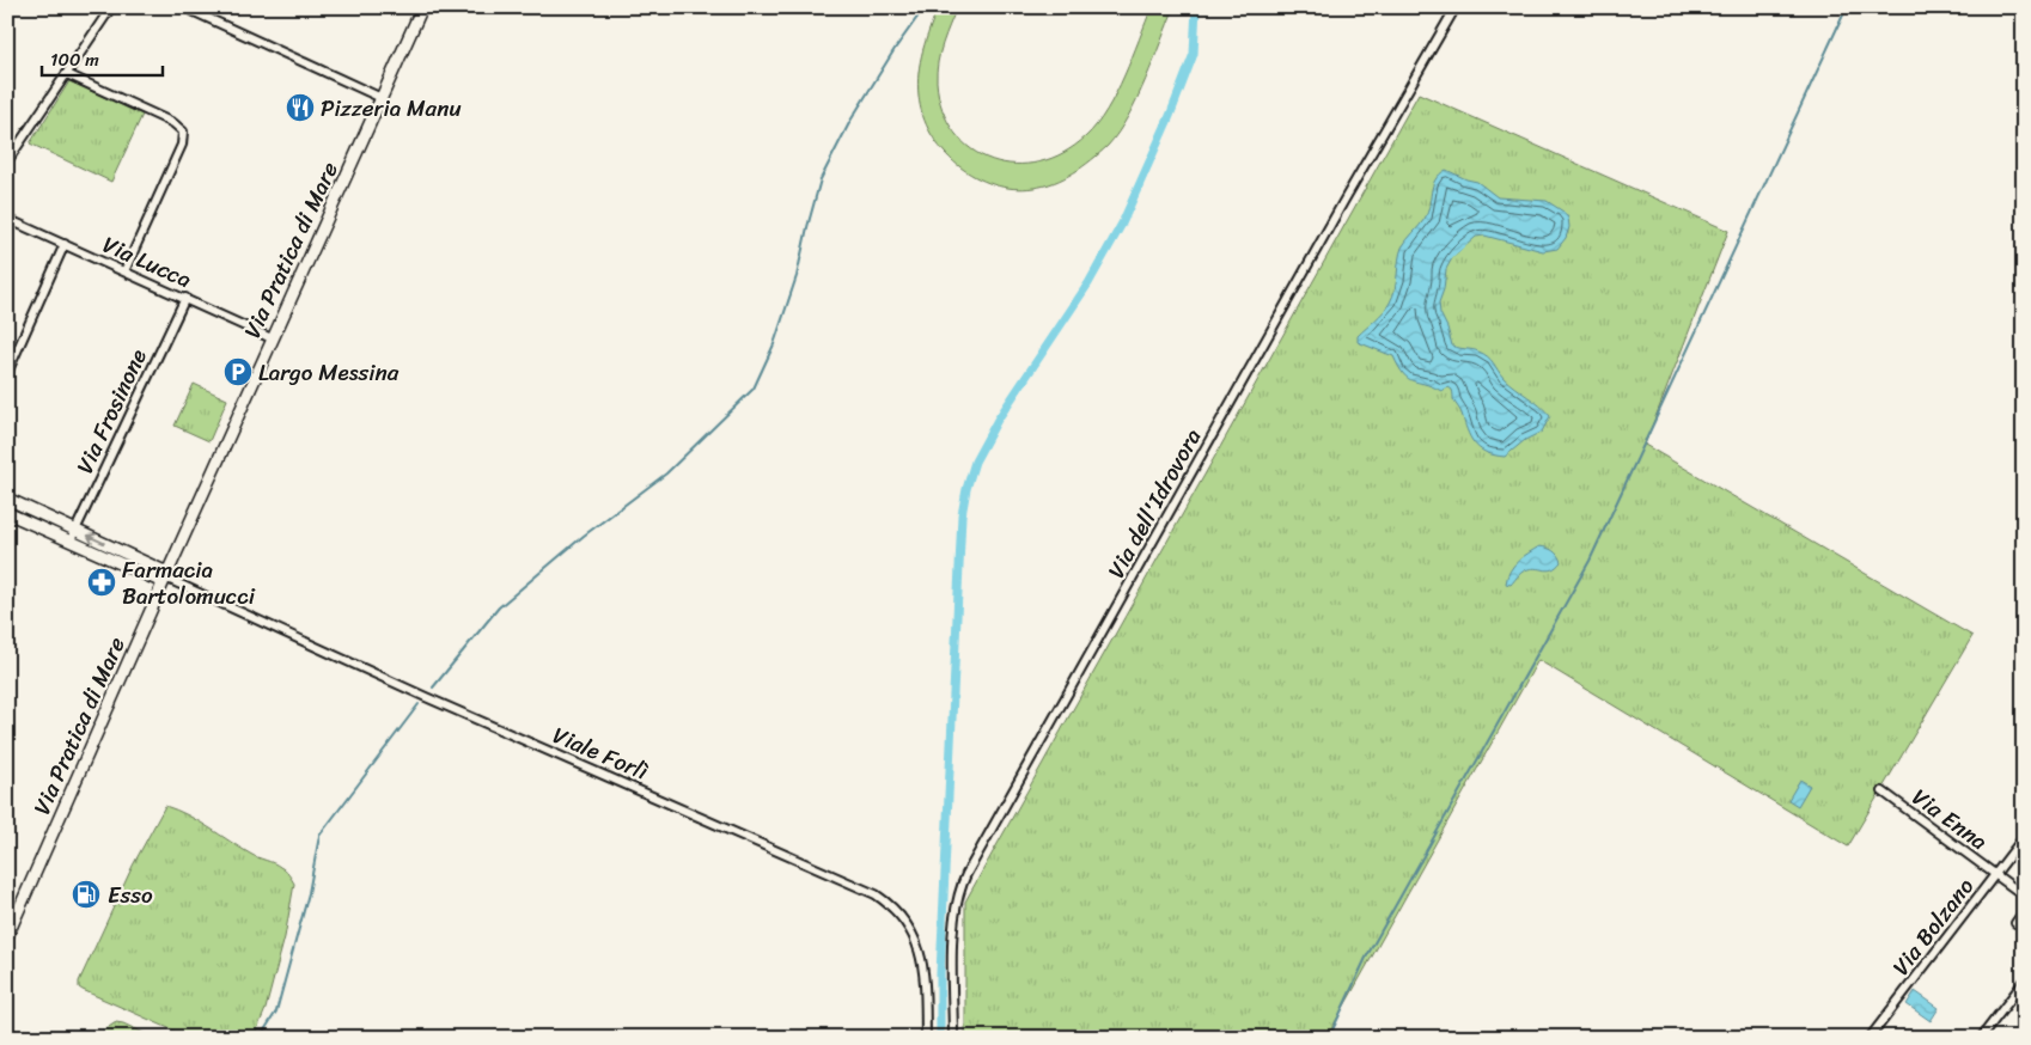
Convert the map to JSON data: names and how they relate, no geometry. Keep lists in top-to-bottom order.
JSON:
{
  "streets": {
    "street": [
      "Via Pratica di Mare",
      "Via Lucca",
      "Via Frosinone",
      "Via dell'Idrovora",
      "Viale Forlì",
      "Via Enna",
      "Via Bolzano"
    ]
  },
  "crossings": [
    ["Via Pratica di Mare", "Via Lucca"],
    ["Via Pratica di Mare", "Viale Forlì"],
    ["Via Lucca", "Via Frosinone"],
    ["Via Enna", "Via Bolzano"]
  ],
  "places": {
    "restaurant": ["Pizzeria Manu"],
    "parking": ["Largo Messina"],
    "pharmacy": ["Farmacia Bartolomucci"],
    "fuel station": ["Esso"]
  },
  "scale_bar": "100 m"
}
